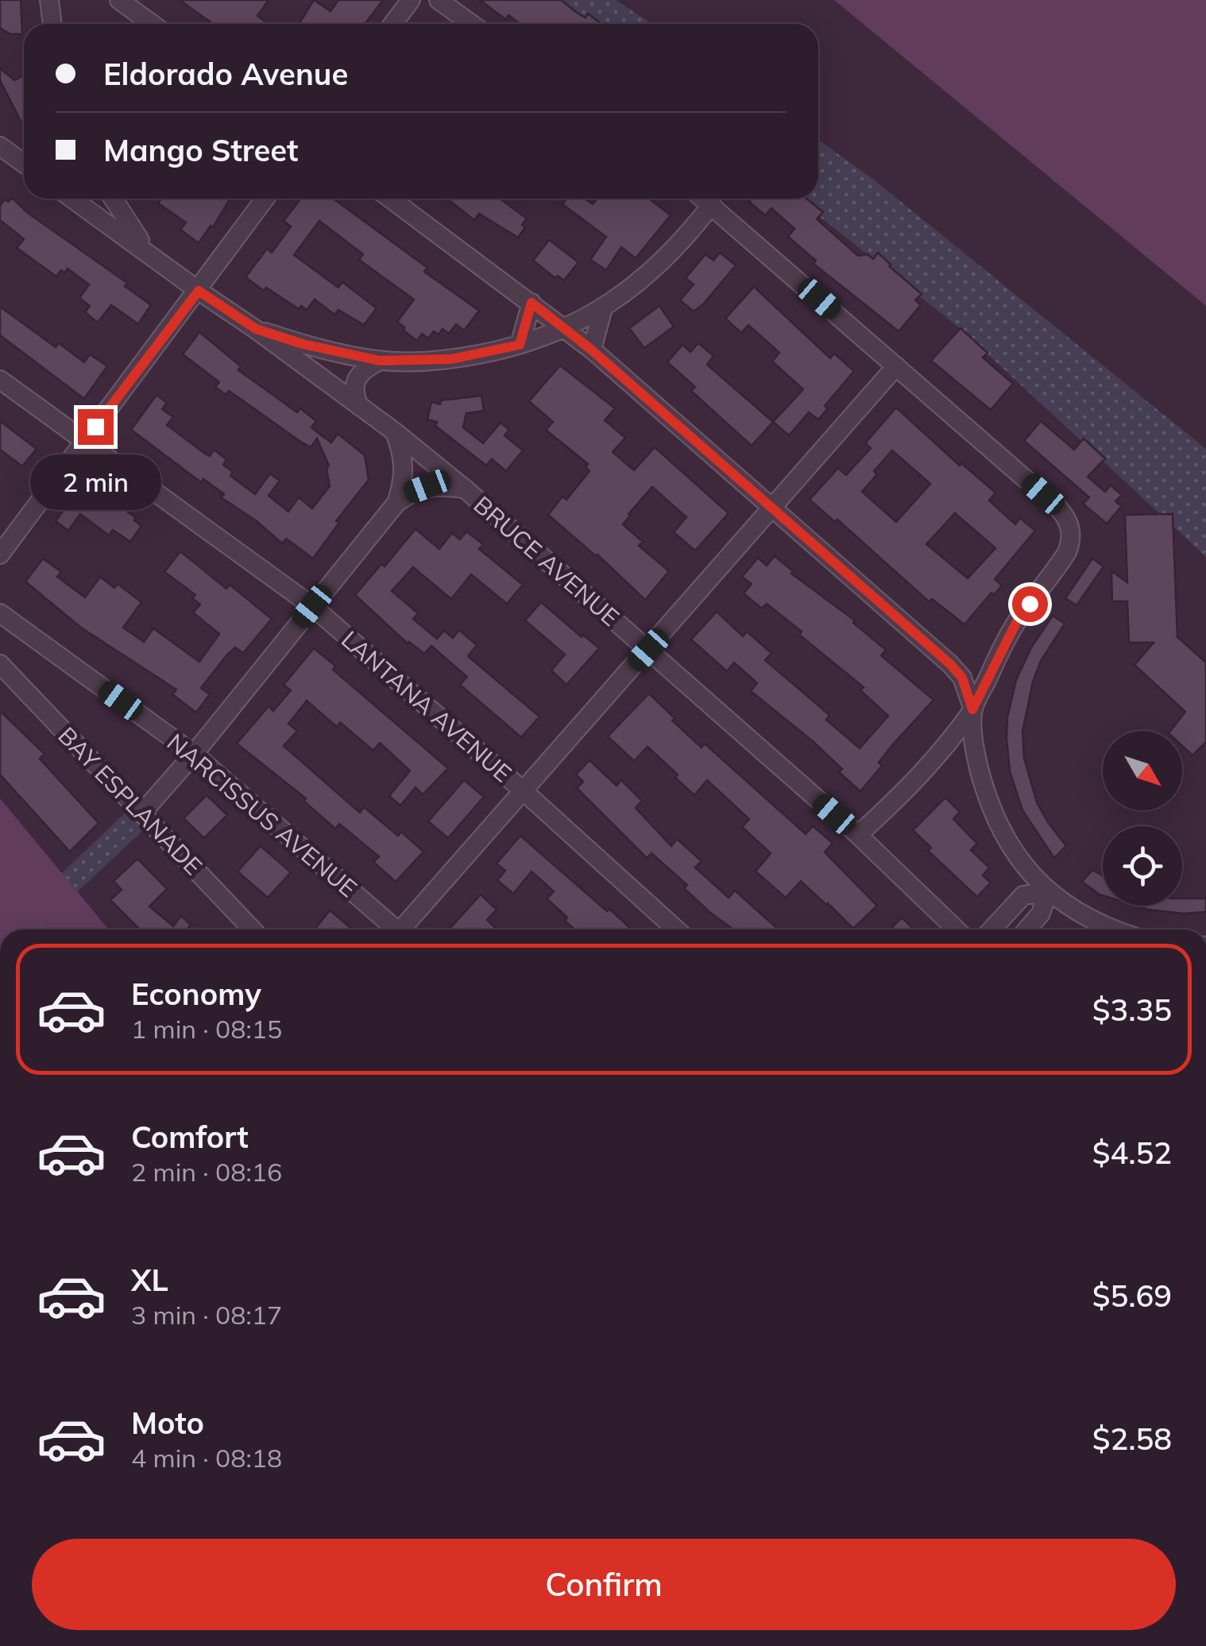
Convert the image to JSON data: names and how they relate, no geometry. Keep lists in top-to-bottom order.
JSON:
{
  "streets": {
    "street": [
      "BRUCE AVENUE",
      "LANTANA AVENUE",
      "BAY ESPLANADE",
      "NARCISSUS AVENUE"
    ]
  },
  "north": "bottom right",
  "page": {
    "banner": ["Eldorado Avenue", "Mango Street"],
    "bubble": "2 min",
    "list": [
      {
        "name": "Economy",
        "note": "1 min · 08:15",
        "value": "$3.35"
      },
      {
        "name": "Comfort",
        "note": "2 min · 08:16",
        "value": "$4.52"
      },
      {
        "name": "XL",
        "note": "3 min · 08:17",
        "value": "$5.69"
      },
      {
        "name": "Moto",
        "note": "4 min · 08:18",
        "value": "$2.58"
      }
    ],
    "buttons": "Confirm"
  }
}
